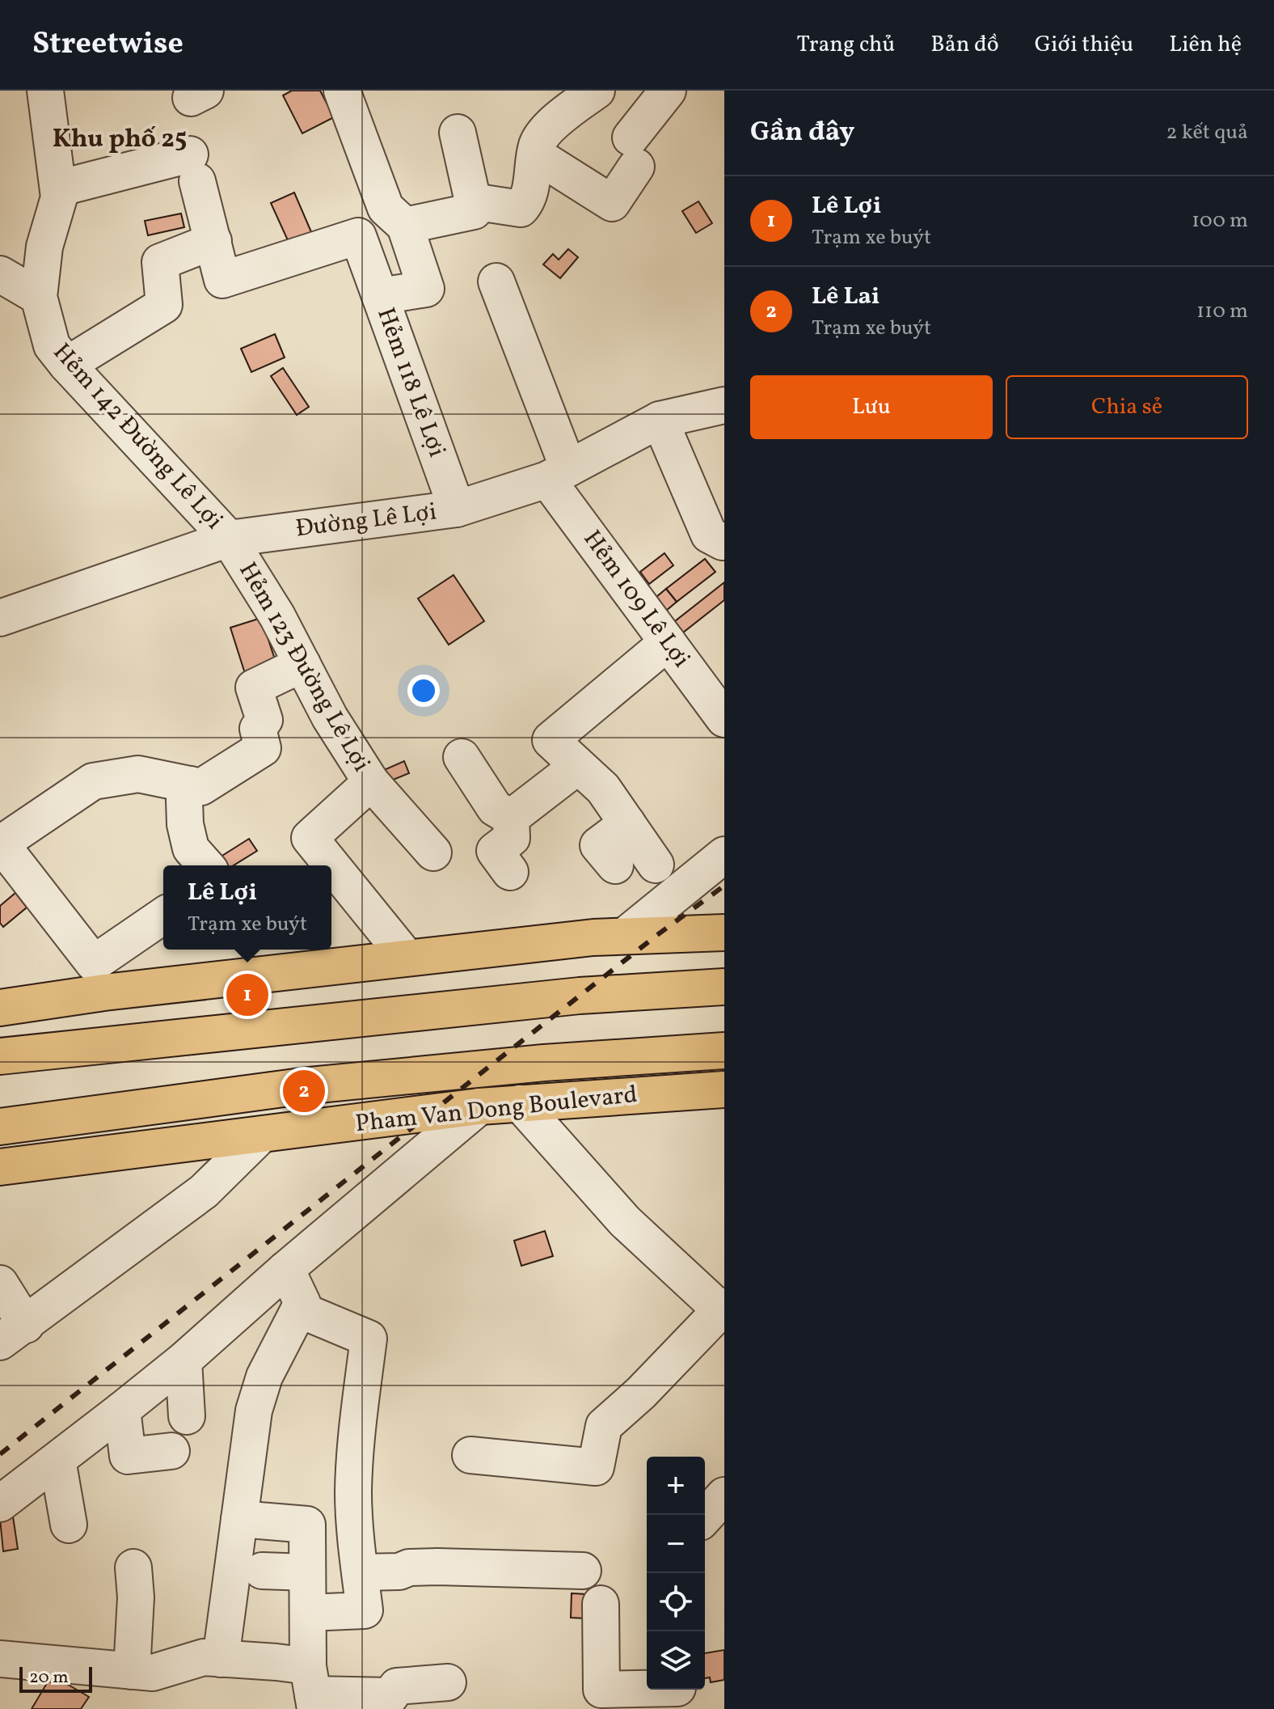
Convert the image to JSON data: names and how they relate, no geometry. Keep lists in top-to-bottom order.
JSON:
{
  "streets": {
    "main road": ["Pham Van Dong Boulevard"],
    "street": [
      "Hẻm 118 Lê Lợi",
      "Hẻm 142 Đường Lê Lợi",
      "Đường Lê Lợi",
      "Hẻm 109 Lê Lợi",
      "Hẻm 123 Đường Lê Lợi"
    ]
  },
  "crossings": [
    ["Hẻm 118 Lê Lợi", "Đường Lê Lợi"],
    ["Hẻm 142 Đường Lê Lợi", "Đường Lê Lợi"],
    ["Hẻm 142 Đường Lê Lợi", "Hẻm 123 Đường Lê Lợi"],
    ["Đường Lê Lợi", "Hẻm 109 Lê Lợi"],
    ["Đường Lê Lợi", "Hẻm 123 Đường Lê Lợi"]
  ],
  "districts": ["Khu phố 25"],
  "scale_bar": "20 m",
  "page": {
    "header": "Streetwise",
    "nav": [
      "Trang chủ",
      "Bản đồ",
      "Giới thiệu",
      "Liên hệ"
    ],
    "heading": ["Gần đây", "2 kết quả"],
    "list": [
      {
        "mark": "1",
        "name": "Lê Lợi",
        "note": "Trạm xe buýt",
        "value": "100 m"
      },
      {
        "mark": "2",
        "name": "Lê Lai",
        "note": "Trạm xe buýt",
        "value": "110 m"
      }
    ],
    "buttons": ["Lưu", "Chia sẻ"],
    "popup": ["Lê Lợi", "Trạm xe buýt"],
    "pins": ["1", "2"],
    "map_buttons": ["+", "−"],
    "scale": "20 m"
  }
}
